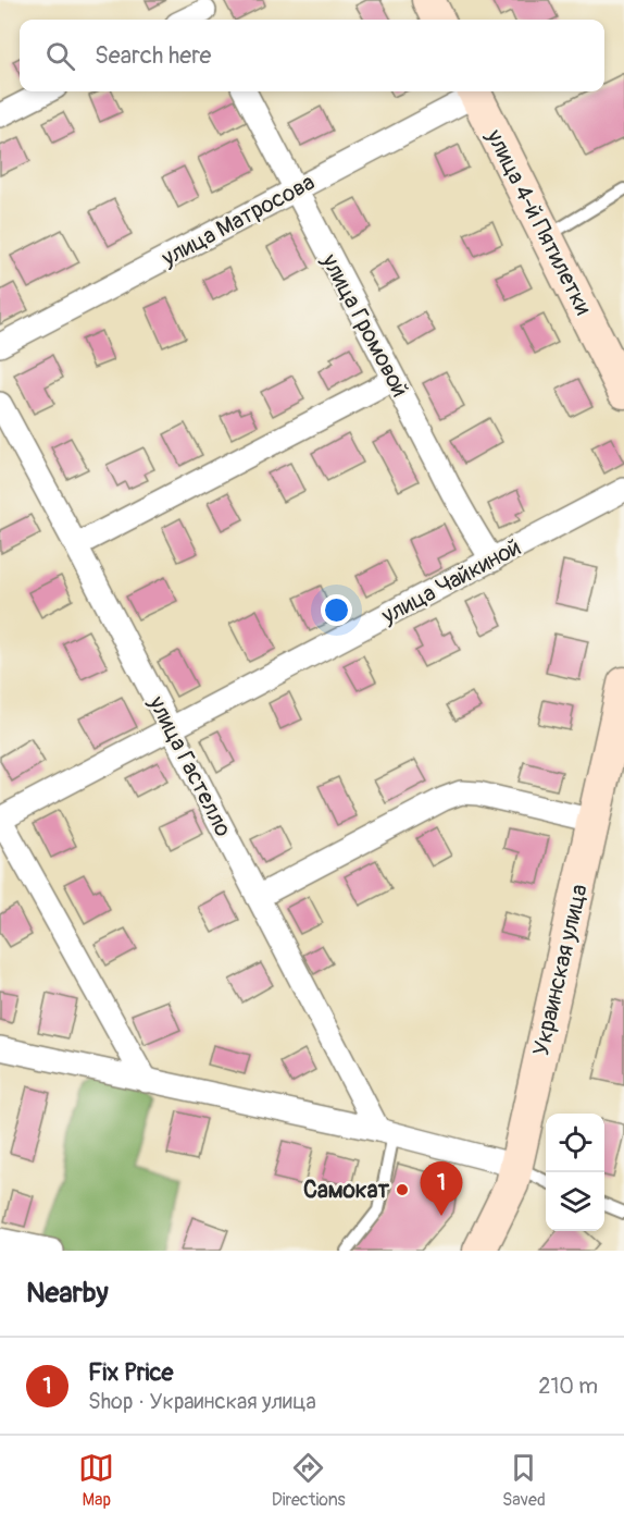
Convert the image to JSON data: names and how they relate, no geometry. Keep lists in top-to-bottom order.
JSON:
{
  "streets": {
    "main road": ["улица 4-й Пятилетки", "Украинская улица"],
    "street": [
      "улица Матросова",
      "улица Громовой",
      "улица Чайкиной",
      "улица Гастелло"
    ]
  },
  "crossings": [
    ["улица Матросова", "улица Громовой"],
    ["улица Громовой", "улица Чайкиной"],
    ["улица Чайкиной", "улица Гастелло"]
  ],
  "places": ["Самокат"],
  "page": {
    "search": "Search here",
    "pins": "1",
    "heading": "Nearby",
    "list": [
      {
        "mark": "1",
        "name": "Fix Price",
        "note": "Shop · Украинская улица",
        "value": "210 m"
      }
    ],
    "nav": ["Map", "Directions", "Saved"]
  }
}
